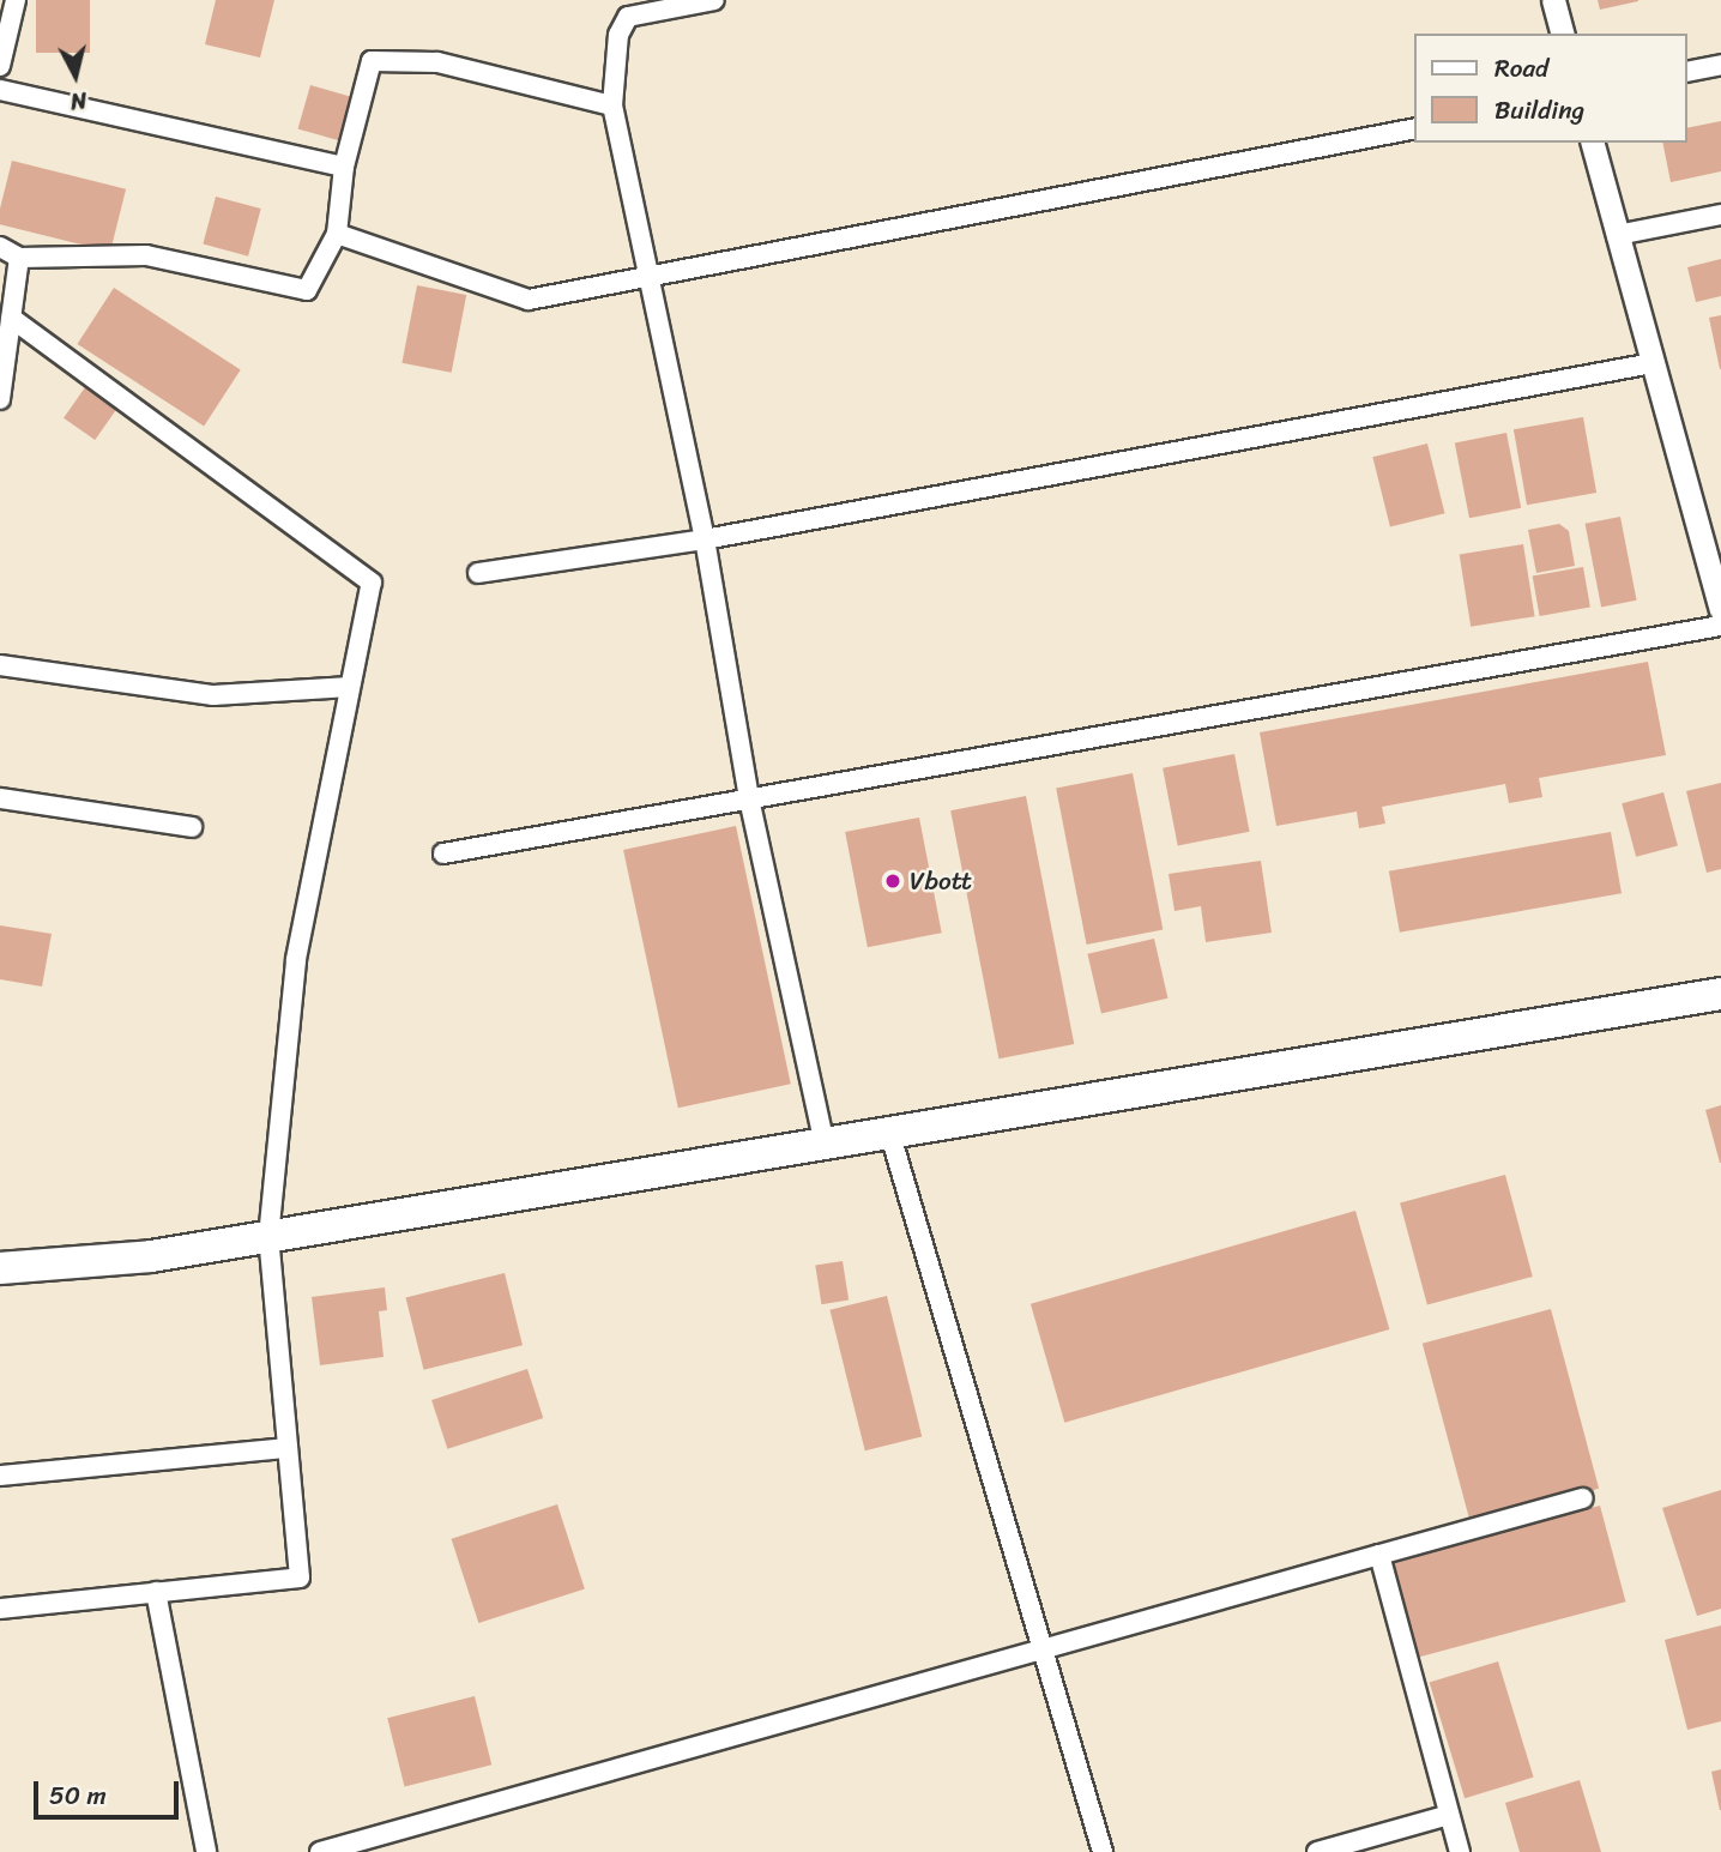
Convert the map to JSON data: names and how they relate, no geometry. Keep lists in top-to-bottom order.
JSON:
{
  "places": ["Vbott"],
  "legend": ["Road", "Building"],
  "scale_bar": "50 m",
  "north": "bottom"
}
